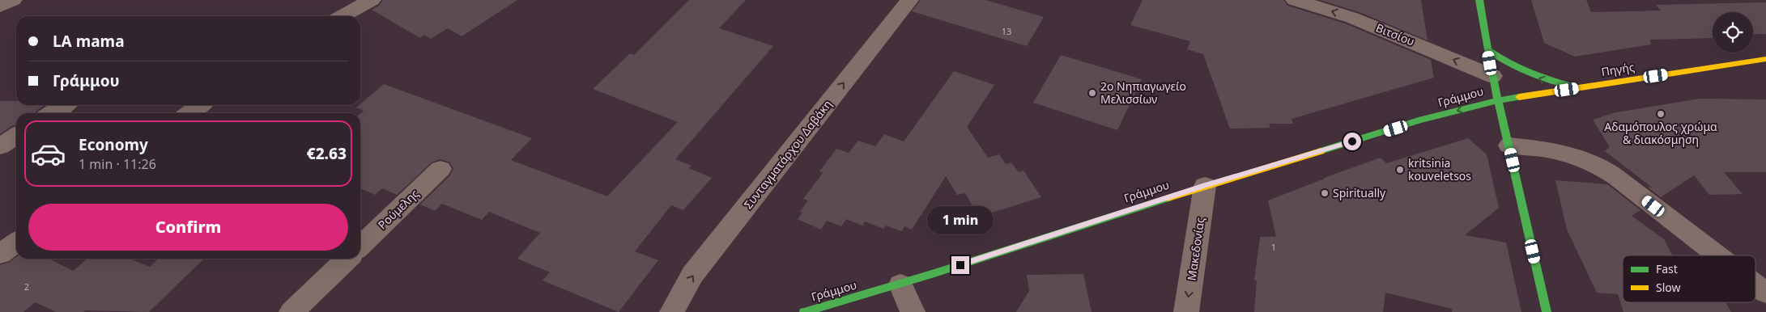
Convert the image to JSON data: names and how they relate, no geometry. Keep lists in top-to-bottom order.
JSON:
{
  "streets": {
    "street": [
      "Βιτσίου",
      "Πηγής",
      "Γράμμου",
      "Συνταγματάρχου Δαβάκη",
      "Ρούμελης",
      "Μακεδονίας"
    ]
  },
  "crossings": [
    ["Πηγής", "Γράμμου"],
    ["Γράμμου", "Μακεδονίας"]
  ],
  "one_way": [
    "Βιτσίου",
    "Γράμμου",
    "Συνταγματάρχου Δαβάκη",
    "Μακεδονίας"
  ],
  "places": [
    "2ο Νηπιαγωγείο Μελισσίων",
    "Αδαμόπουλος χρώμα & διακόσμηση",
    "kritsinia kouveletsos",
    "Spiritually"
  ],
  "house_numbers": ["13", "1", "2"],
  "legend": ["Fast", "Slow"],
  "page": {
    "banner": ["LA mama", "Γράμμου"],
    "list": [
      {
        "name": "Economy",
        "note": "1 min · 11:26",
        "value": "€2.63"
      }
    ],
    "buttons": "Confirm",
    "bubble": "1 min"
  }
}
